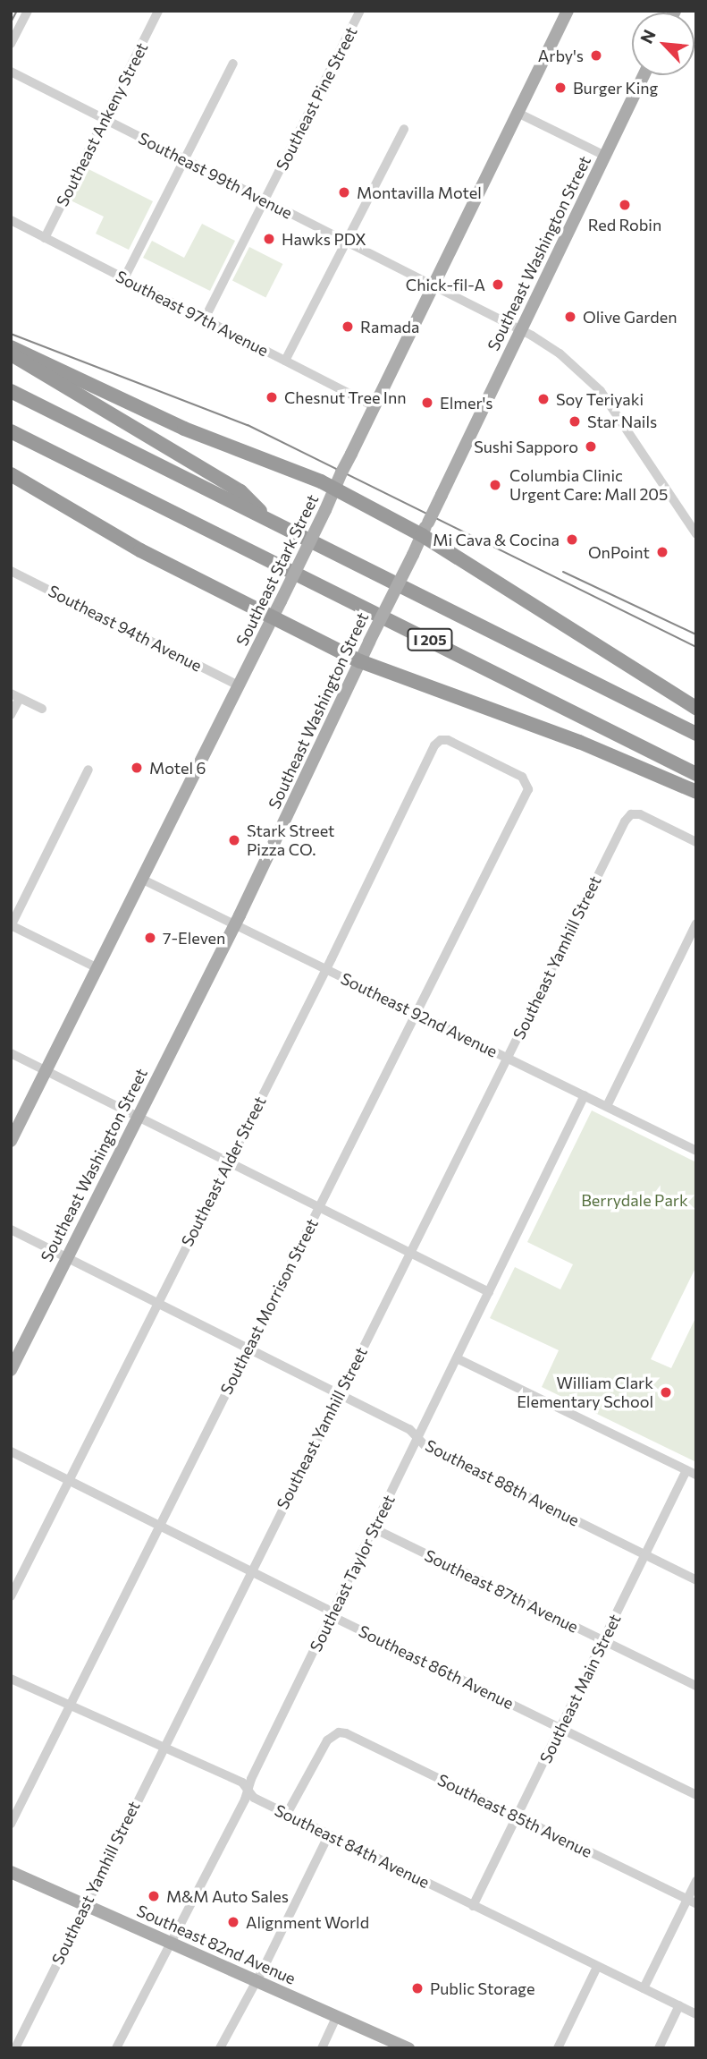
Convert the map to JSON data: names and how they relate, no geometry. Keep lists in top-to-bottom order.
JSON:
{
  "streets": {
    "highway": ["I 205"],
    "main road": ["Southeast Washington Street", "Southeast Stark Street", "Southeast 82nd Avenue"],
    "street": [
      "Southeast Pine Street",
      "Southeast Ankeny Street",
      "Southeast 99th Avenue",
      "Southeast 97th Avenue",
      "Southeast 94th Avenue",
      "Southeast Yamhill Street",
      "Southeast 92nd Avenue",
      "Southeast Alder Street",
      "Southeast Morrison Street",
      "Southeast 88th Avenue",
      "Southeast Taylor Street",
      "Southeast 87th Avenue",
      "Southeast 86th Avenue",
      "Southeast Main Street",
      "Southeast 85th Avenue",
      "Southeast 84th Avenue"
    ]
  },
  "crossings": [
    ["Southeast Pine Street", "Southeast 99th Avenue"],
    ["Southeast Pine Street", "Southeast 97th Avenue"],
    ["Southeast Ankeny Street", "Southeast 99th Avenue"],
    ["Southeast Ankeny Street", "Southeast 97th Avenue"],
    ["Southeast 99th Avenue", "Southeast Washington Street"],
    ["Southeast 99th Avenue", "Southeast Stark Street"],
    ["Southeast Washington Street", "Southeast 92nd Avenue"],
    ["Southeast Washington Street", "Southeast 88th Avenue"],
    ["Southeast 97th Avenue", "Southeast Stark Street"],
    ["Southeast Stark Street", "Southeast 94th Avenue"],
    ["Southeast Stark Street", "Southeast 92nd Avenue"],
    ["Southeast Yamhill Street", "Southeast 92nd Avenue"],
    ["Southeast Yamhill Street", "Southeast 88th Avenue"],
    ["Southeast Yamhill Street", "Southeast 86th Avenue"],
    ["Southeast Yamhill Street", "Southeast 84th Avenue"],
    ["Southeast Yamhill Street", "Southeast 82nd Avenue"],
    ["Southeast 92nd Avenue", "Southeast Alder Street"],
    ["Southeast 92nd Avenue", "Southeast Morrison Street"],
    ["Southeast 92nd Avenue", "Southeast Taylor Street"],
    ["Southeast Alder Street", "Southeast Morrison Street"],
    ["Southeast Alder Street", "Southeast 88th Avenue"],
    ["Southeast Alder Street", "Southeast 86th Avenue"],
    ["Southeast Morrison Street", "Southeast 88th Avenue"],
    ["Southeast Morrison Street", "Southeast 86th Avenue"],
    ["Southeast Morrison Street", "Southeast 84th Avenue"],
    ["Southeast 88th Avenue", "Southeast Taylor Street"],
    ["Southeast 88th Avenue", "Southeast Main Street"],
    ["Southeast Taylor Street", "Southeast 87th Avenue"],
    ["Southeast Taylor Street", "Southeast 86th Avenue"],
    ["Southeast Taylor Street", "Southeast 84th Avenue"],
    ["Southeast Taylor Street", "Southeast 82nd Avenue"],
    ["Southeast 87th Avenue", "Southeast Main Street"],
    ["Southeast 86th Avenue", "Southeast Main Street"],
    ["Southeast Main Street", "Southeast 85th Avenue"],
    ["Southeast Main Street", "Southeast 84th Avenue"],
    ["Southeast 85th Avenue", "Southeast 84th Avenue"]
  ],
  "parks": ["Berrydale Park"],
  "places": [
    "Arby's",
    "Burger King",
    "Montavilla Motel",
    "Red Robin",
    "Hawks PDX",
    "Chick-fil-A",
    "Olive Garden",
    "Ramada",
    "Chesnut Tree Inn",
    "Soy Teriyaki",
    "Elmer's",
    "Star Nails",
    "Sushi Sapporo",
    "Columbia Clinic Urgent Care: Mall 205",
    "Mi Cava & Cocina",
    "OnPoint",
    "Motel 6",
    "Stark Street Pizza CO.",
    "7-Eleven",
    "William Clark Elementary School",
    "M&M Auto Sales",
    "Alignment World",
    "Public Storage"
  ],
  "north": "top left"
}
